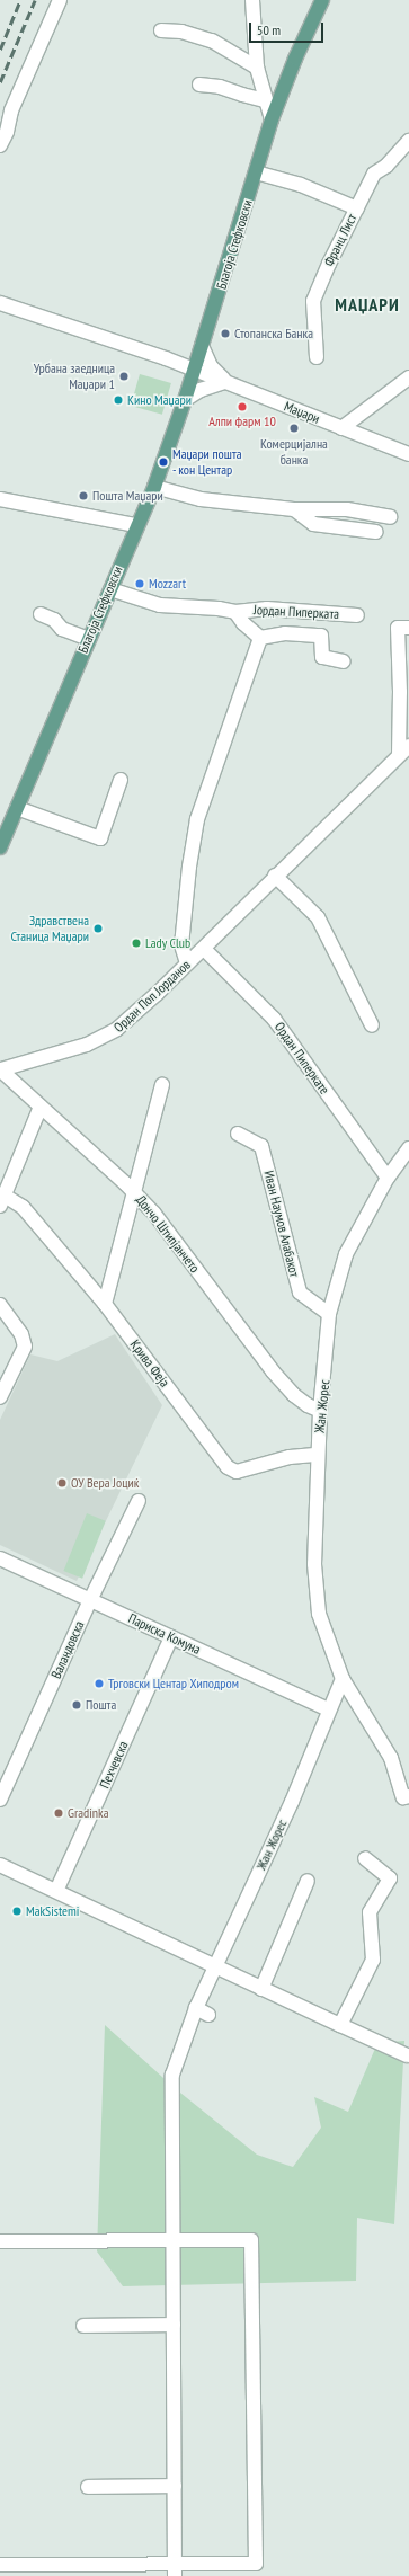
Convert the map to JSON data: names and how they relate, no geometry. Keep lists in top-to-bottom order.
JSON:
{
  "streets": {
    "main road": ["Благоја Стефковски"],
    "street": [
      "Франц Лист",
      "Маџари",
      "Јордан Пиперката",
      "Ордан Поп Јорданов",
      "Ордан Пиперкате",
      "Иван Наумов Алабакот",
      "Дончо Штипјанчето",
      "Крива Феја",
      "Жан Жорес",
      "Париска Комуна",
      "Валандовска",
      "Пехчевска"
    ]
  },
  "crossings": [
    ["Благоја Стефковски", "Маџари"],
    ["Благоја Стефковски", "Јордан Пиперката"],
    ["Ордан Поп Јорданов", "Ордан Пиперкате"],
    ["Ордан Поп Јорданов", "Дончо Штипјанчето"],
    ["Ордан Пиперкате", "Жан Жорес"],
    ["Иван Наумов Алабакот", "Жан Жорес"],
    ["Дончо Штипјанчето", "Жан Жорес"],
    ["Крива Феја", "Жан Жорес"],
    ["Жан Жорес", "Париска Комуна"],
    ["Париска Комуна", "Валандовска"],
    ["Париска Комуна", "Пехчевска"]
  ],
  "districts": ["МАЏАРИ"],
  "places": [
    "Стопанска Банка",
    "Урбана заедница Маџари 1",
    "Кино Маџари",
    "Алпи фарм 10",
    "Комерцијална банка",
    "Маџари пошта - кон Центар",
    "Пошта Маџари",
    "Mozzart",
    "Здравствена Станица Маџари",
    "Lady Club",
    "ОУ Вера Јоциќ",
    "Трговски Центар Хиподром",
    "Пошта",
    "Gradinka",
    "MakSistemi"
  ],
  "scale_bar": "50 m"
}
